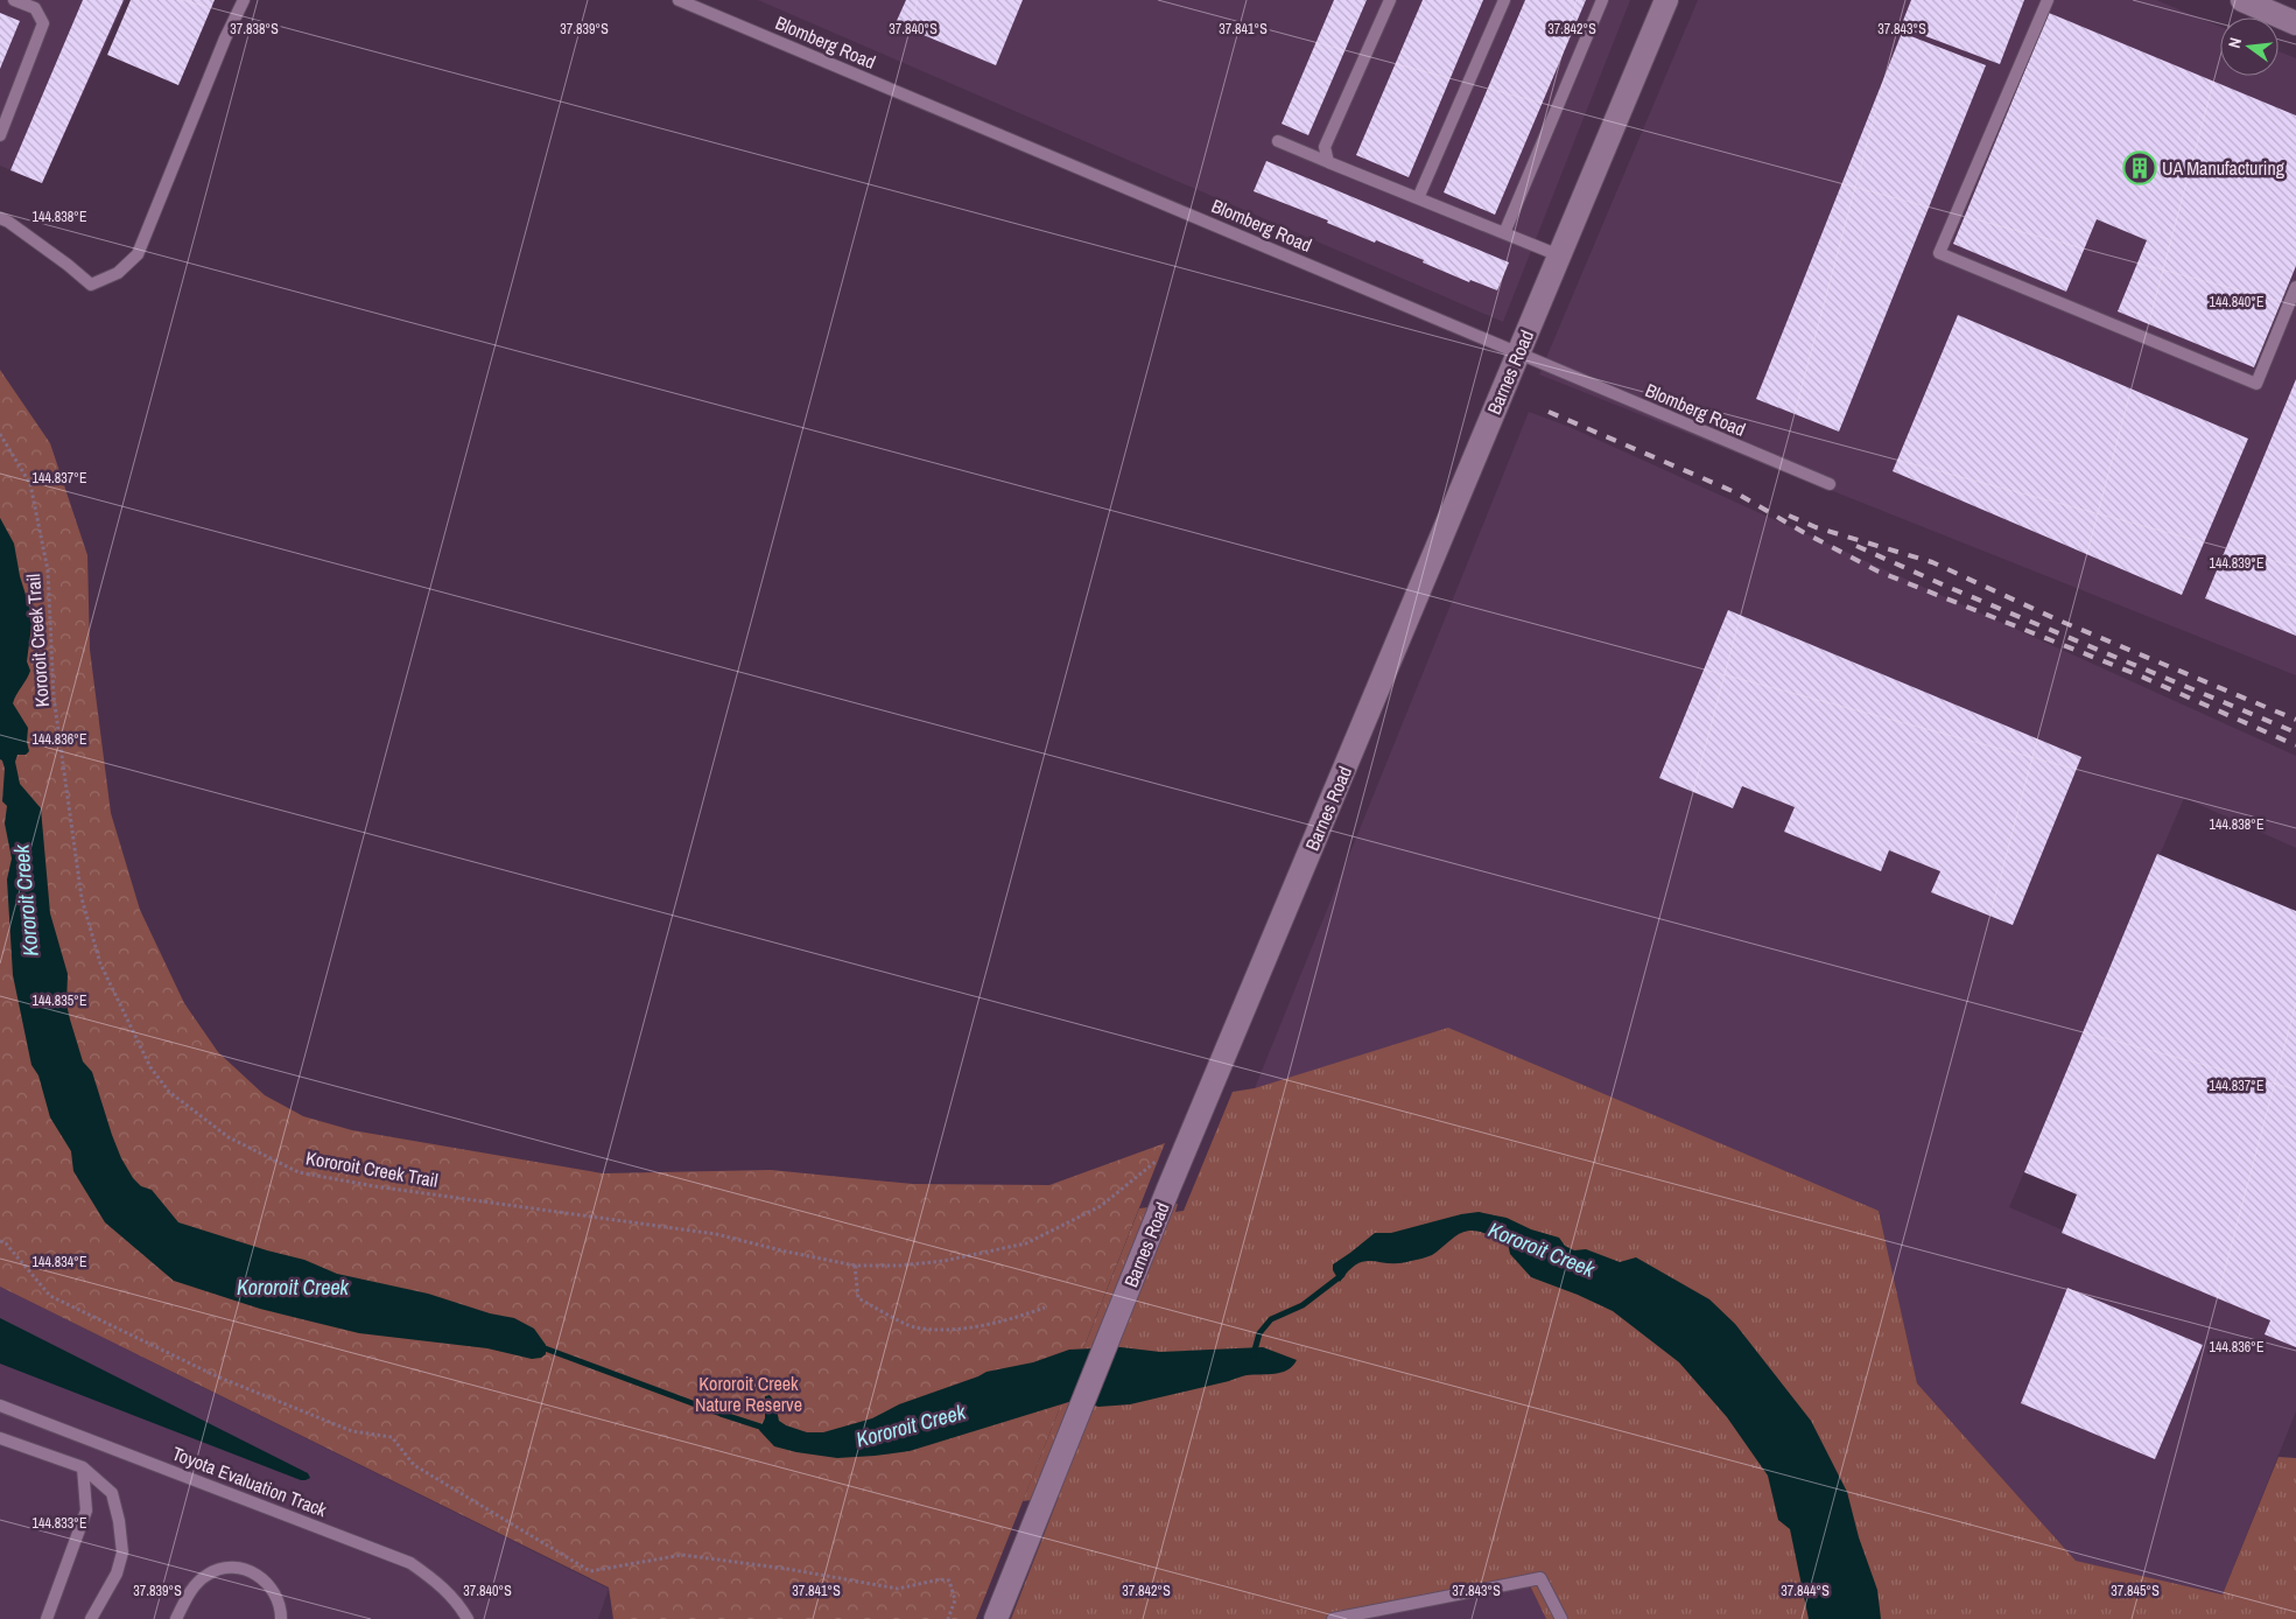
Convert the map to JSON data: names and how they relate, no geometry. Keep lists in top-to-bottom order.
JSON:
{
  "streets": {
    "street": ["Barnes Road"],
    "lane": ["Blomberg Road", "Toyota Evaluation Track"],
    "path": ["Kororoit Creek Trail"]
  },
  "crossings": [
    ["Blomberg Road", "Barnes Road"]
  ],
  "water": ["Kororoit Creek"],
  "parks": ["Kororoit Creek Nature Reserve"],
  "places": {
    "building": ["UA Manufacturing"]
  },
  "north": "left",
  "coordinates": [
    "37.838°S",
    "37.839°S",
    "37.840°S",
    "37.841°S",
    "37.842°S",
    "37.843°S",
    "144.838°E",
    "144.840°E",
    "144.837°E",
    "144.839°E",
    "144.836°E",
    "144.835°E",
    "144.834°E",
    "144.833°E",
    "37.844°S",
    "37.845°S"
  ]
}
